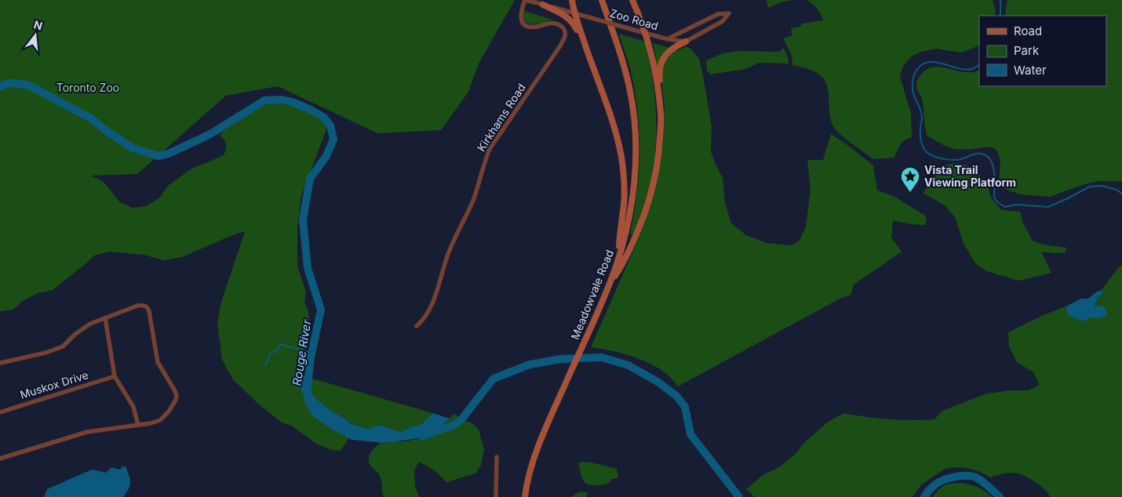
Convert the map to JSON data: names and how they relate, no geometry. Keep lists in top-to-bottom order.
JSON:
{
  "streets": {
    "main road": ["Meadowvale Road"],
    "street": ["Zoo Road", "Kirkhams Road", "Muskox Drive"]
  },
  "crossings": [
    ["Zoo Road", "Kirkhams Road"]
  ],
  "water": ["Rouge River"],
  "parks": ["Toronto Zoo"],
  "places": {
    "place": ["Vista Trail Viewing Platform"]
  },
  "legend": ["Road", "Park", "Water"],
  "north": "top"
}
